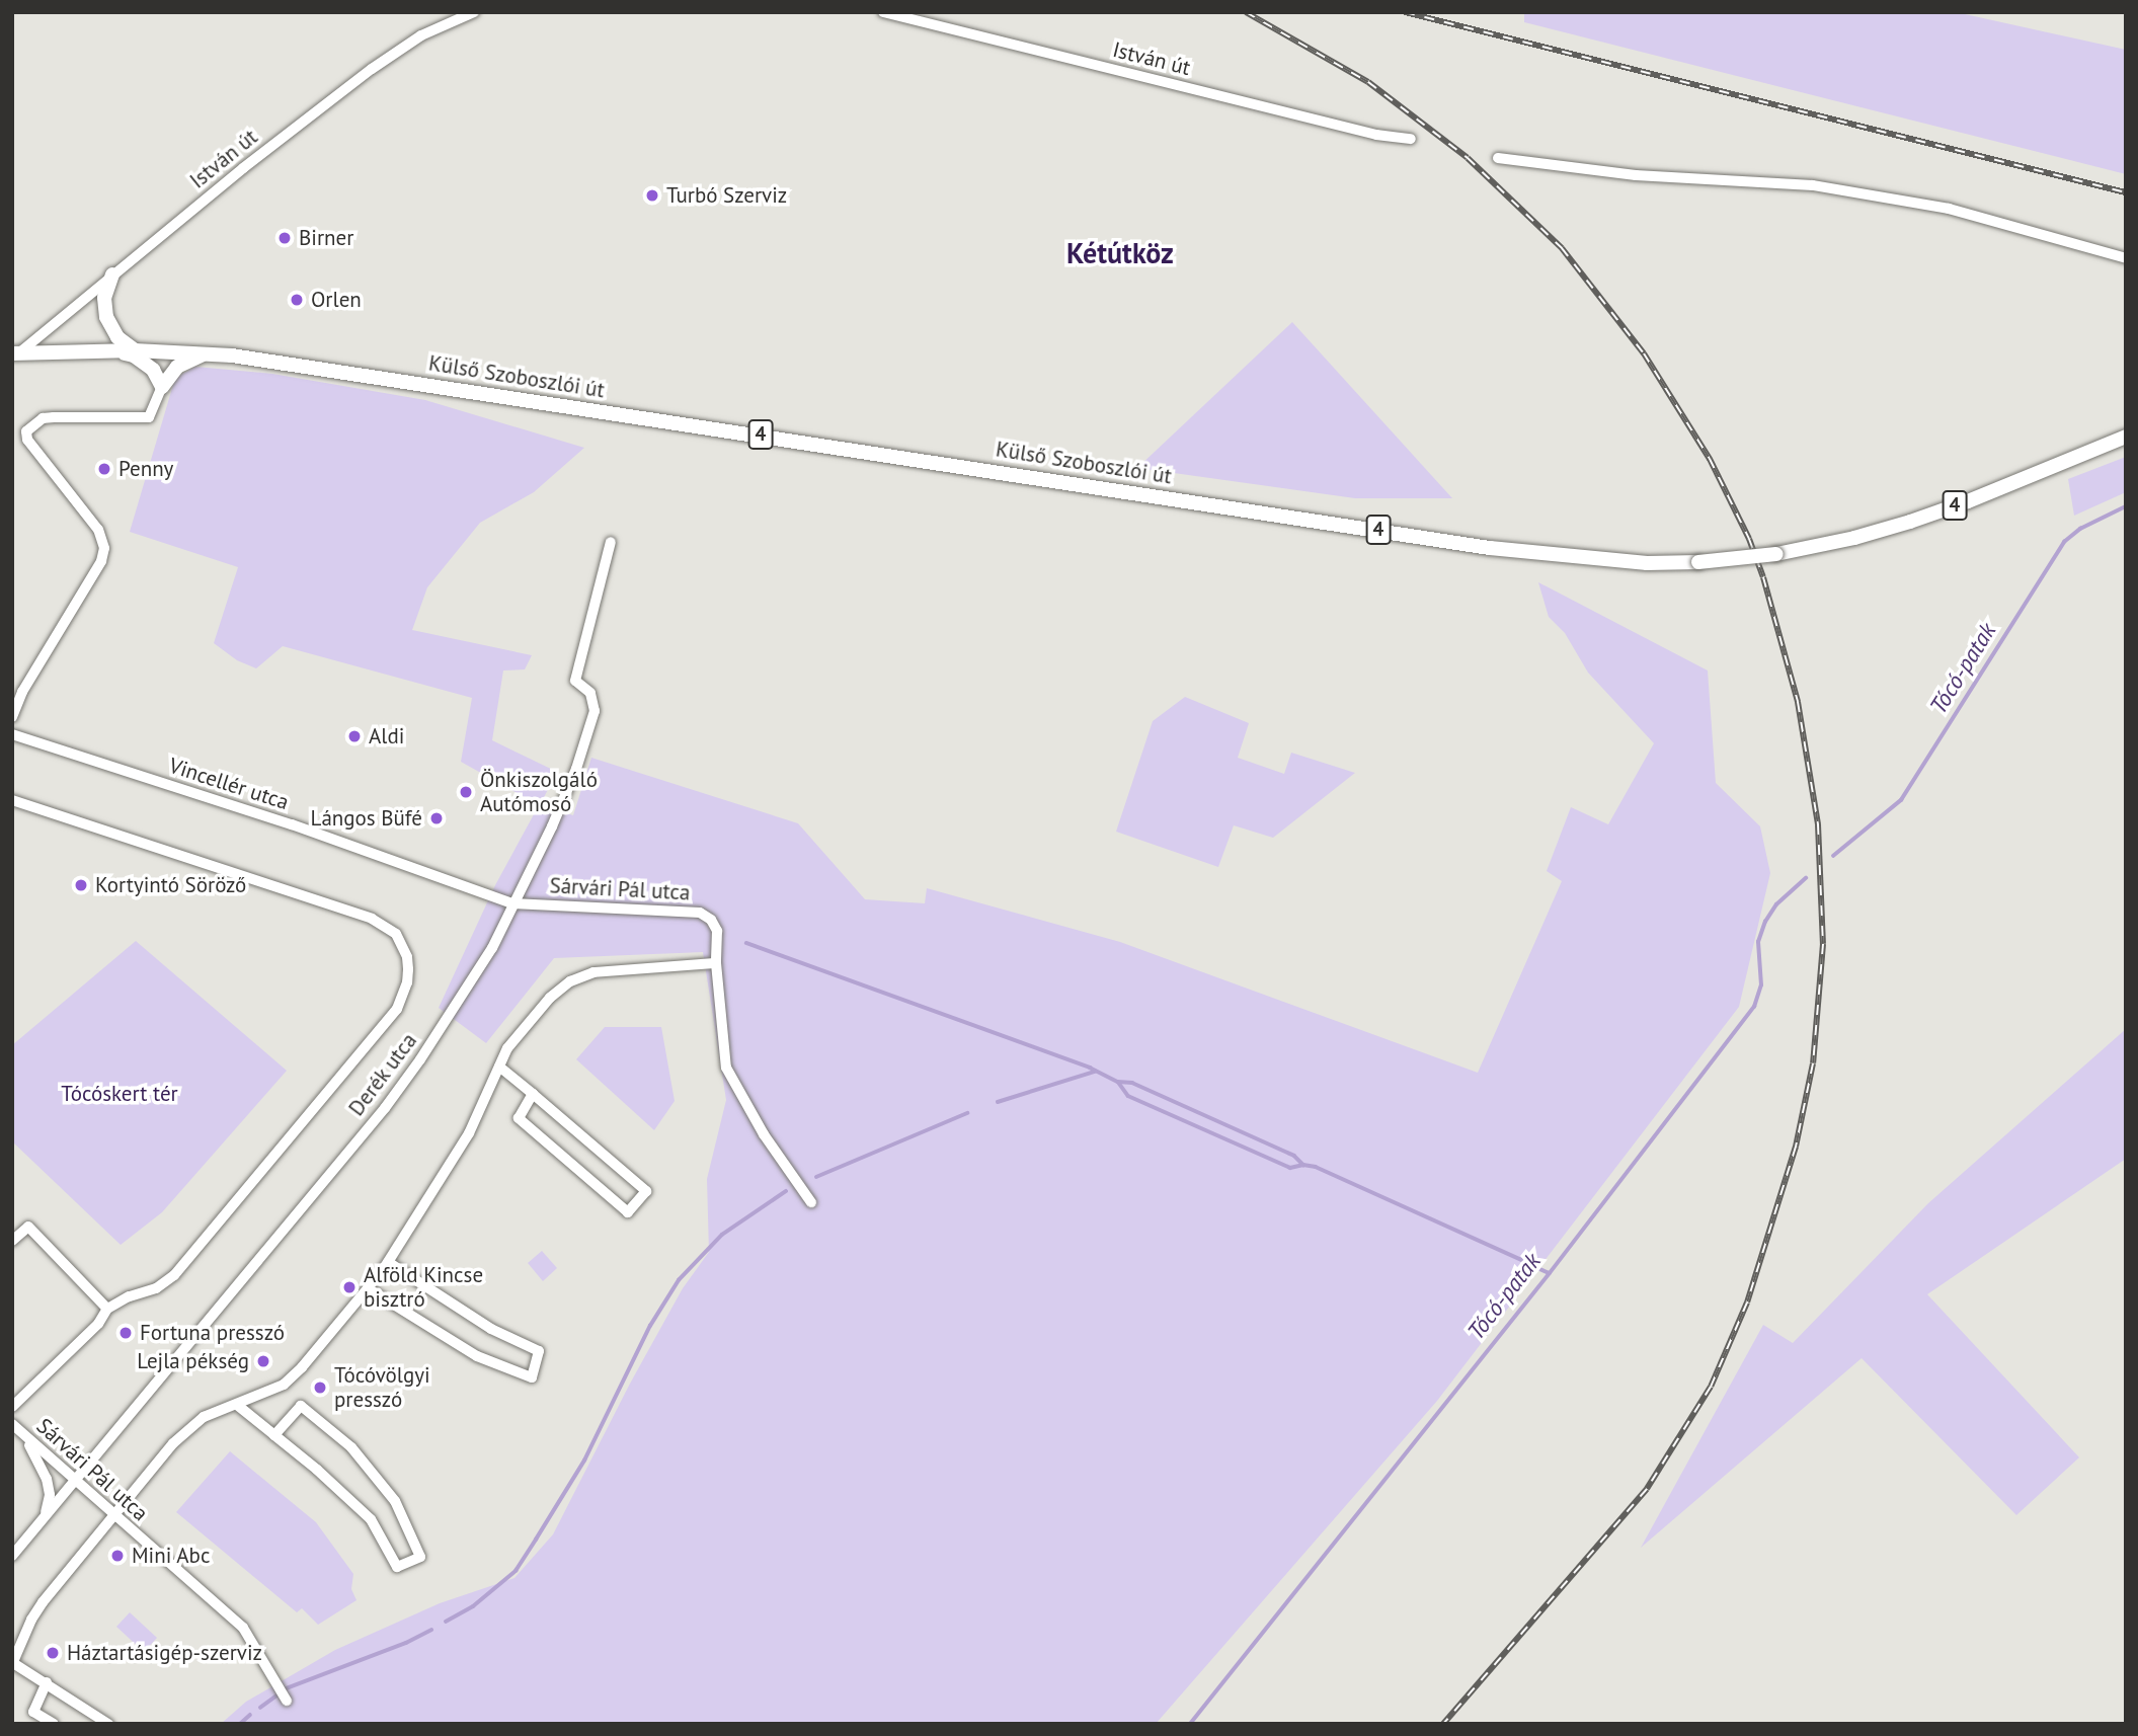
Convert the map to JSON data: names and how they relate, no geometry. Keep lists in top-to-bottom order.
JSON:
{
  "streets": {
    "main road": ["Külső Szoboszlói út", "4"],
    "street": [
      "István út",
      "Vincellér utca",
      "Sárvári Pál utca",
      "Derék utca"
    ]
  },
  "crossings": [
    ["István út", "Külső Szoboszlói út"],
    ["Vincellér utca", "Sárvári Pál utca"],
    ["Vincellér utca", "Derék utca"],
    ["Sárvári Pál utca", "Derék utca"]
  ],
  "districts": ["Kétútköz"],
  "water": ["Tócó-patak"],
  "parks": ["Tócóskert tér"],
  "places": [
    "Turbó Szerviz",
    "Birner",
    "Orlen",
    "Penny",
    "Aldi",
    "Önkiszolgáló Autómosó",
    "Lángos Büfé",
    "Kortyintó Söröző",
    "Alföld Kincse bisztró",
    "Fortuna presszó",
    "Lejla pékség",
    "Tócóvölgyi presszó",
    "Mini Abc",
    "Háztartásigép-szerviz"
  ]
}
